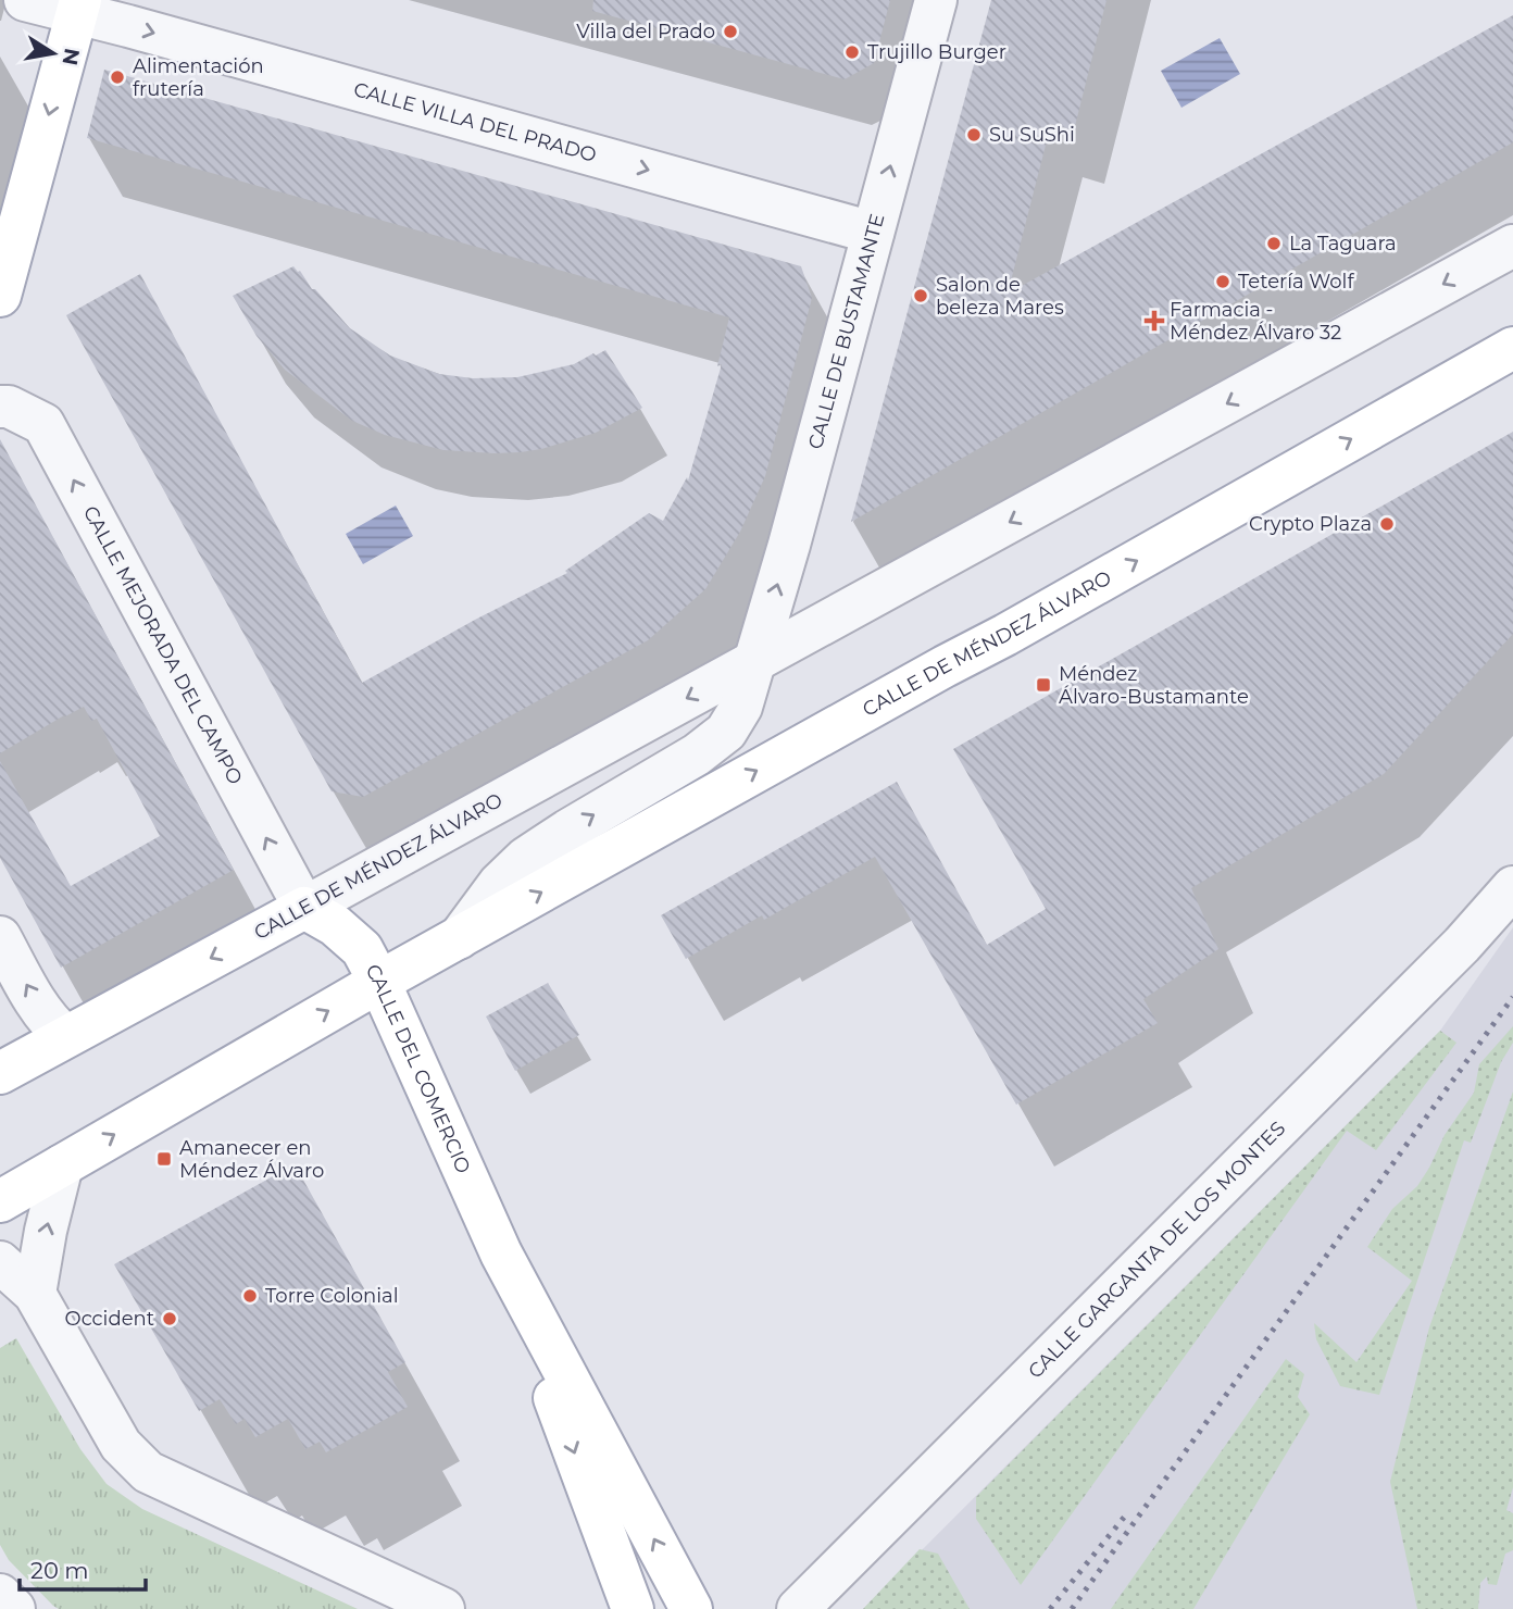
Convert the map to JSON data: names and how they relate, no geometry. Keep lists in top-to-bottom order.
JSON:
{
  "streets": {
    "main road": ["CALLE DE MÉNDEZ ÁLVARO", "CALLE DEL COMERCIO"],
    "street": [
      "CALLE VILLA DEL PRADO",
      "CALLE DE BUSTAMANTE",
      "CALLE MEJORADA DEL CAMPO",
      "CALLE GARGANTA DE LOS MONTES"
    ]
  },
  "crossings": [
    ["CALLE VILLA DEL PRADO", "CALLE DE BUSTAMANTE"],
    ["CALLE DE BUSTAMANTE", "CALLE DE MÉNDEZ ÁLVARO"],
    ["CALLE DE MÉNDEZ ÁLVARO", "CALLE MEJORADA DEL CAMPO"],
    ["CALLE DE MÉNDEZ ÁLVARO", "CALLE DEL COMERCIO"],
    ["CALLE MEJORADA DEL CAMPO", "CALLE DEL COMERCIO"]
  ],
  "one_way": ["CALLE VILLA DEL PRADO", "CALLE DE BUSTAMANTE", "CALLE MEJORADA DEL CAMPO"],
  "places": {
    "other": [
      "Villa del Prado",
      "Trujillo Burger",
      "Alimentación frutería",
      "Su SuShi",
      "La Taguara",
      "Tetería Wolf",
      "Salon de beleza Mares",
      "Crypto Plaza",
      "Torre Colonial",
      "Occident"
    ],
    "health": ["Farmacia - Méndez Álvaro 32"],
    "transit": ["Méndez Álvaro-Bustamante", "Amanecer en Méndez Álvaro"]
  },
  "scale_bar": "20 m",
  "north": "right"
}
